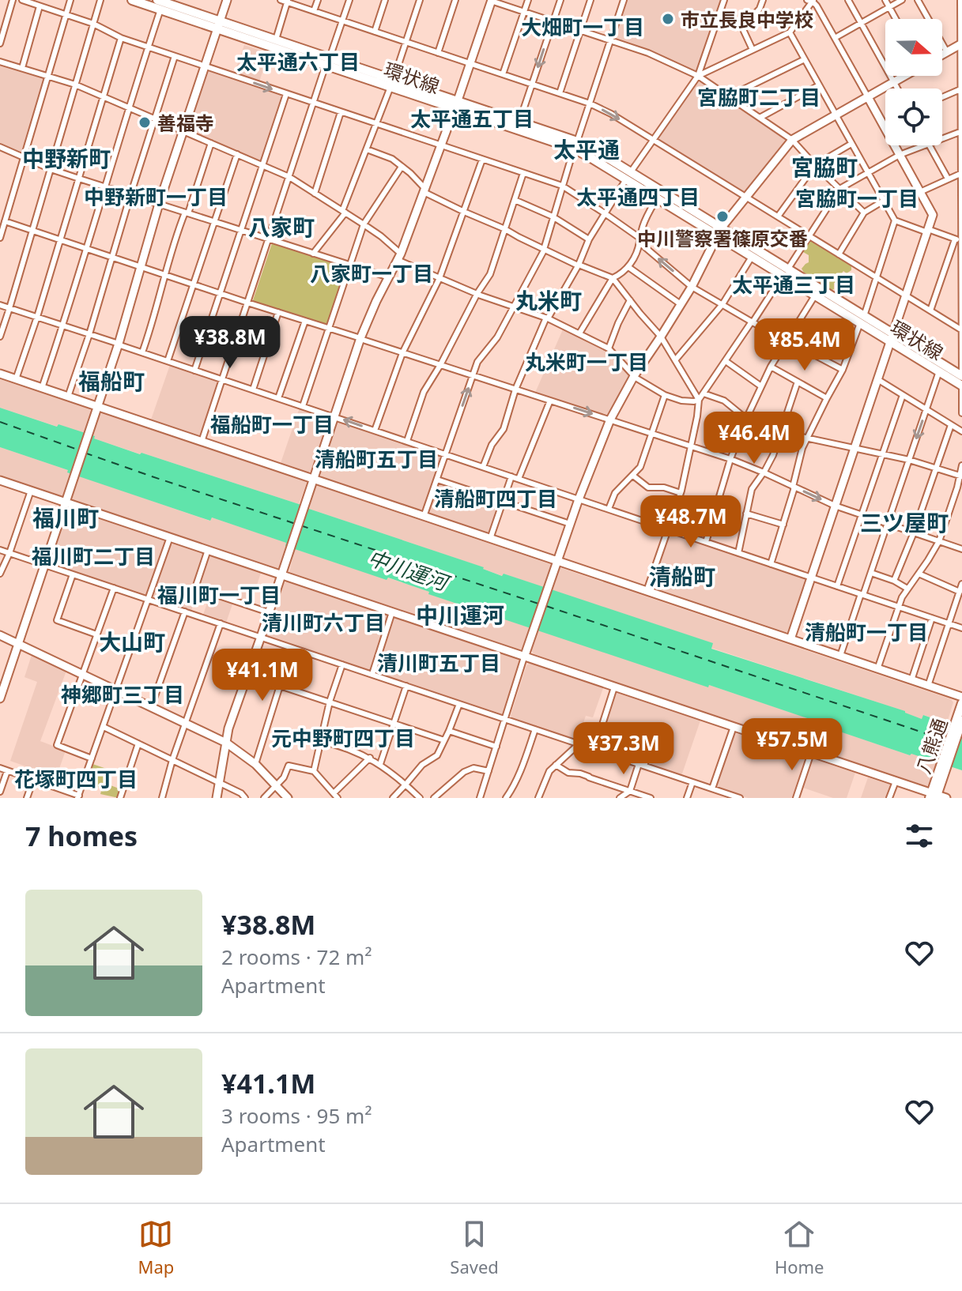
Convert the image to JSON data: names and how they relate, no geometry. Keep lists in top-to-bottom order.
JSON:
{
  "streets": {
    "main road": ["環状線", "八熊通"]
  },
  "districts": [
    "大畑町一丁目",
    "太平通六丁目",
    "宮脇町二丁目",
    "太平通五丁目",
    "太平通",
    "中野新町",
    "宮脇町",
    "中野新町一丁目",
    "太平通四丁目",
    "宮脇町一丁目",
    "八家町",
    "八家町一丁目",
    "太平通三丁目",
    "丸米町",
    "丸米町一丁目",
    "福船町",
    "福船町一丁目",
    "清船町五丁目",
    "清船町四丁目",
    "福川町",
    "三ツ屋町",
    "福川町二丁目",
    "清船町",
    "福川町一丁目",
    "中川運河",
    "清川町六丁目",
    "清船町一丁目",
    "大山町",
    "清川町五丁目",
    "神郷町三丁目",
    "元中野町四丁目",
    "花塚町四丁目"
  ],
  "water": ["中川運河"],
  "places": ["市立長良中学校", "善福寺", "中川警察署篠原交番"],
  "north": "right",
  "page": {
    "price": [
      "¥38.8M",
      "¥85.4M",
      "¥46.4M",
      "¥48.7M",
      "¥41.1M",
      "¥57.5M",
      "¥37.3M"
    ],
    "heading": "7 homes",
    "list": [
      {
        "name": "¥38.8M",
        "note": "2 rooms · 72 m² · Apartment"
      },
      {
        "name": "¥41.1M",
        "note": "3 rooms · 95 m² · Apartment"
      }
    ],
    "tabs": ["Map", "Saved", "Home"]
  }
}
